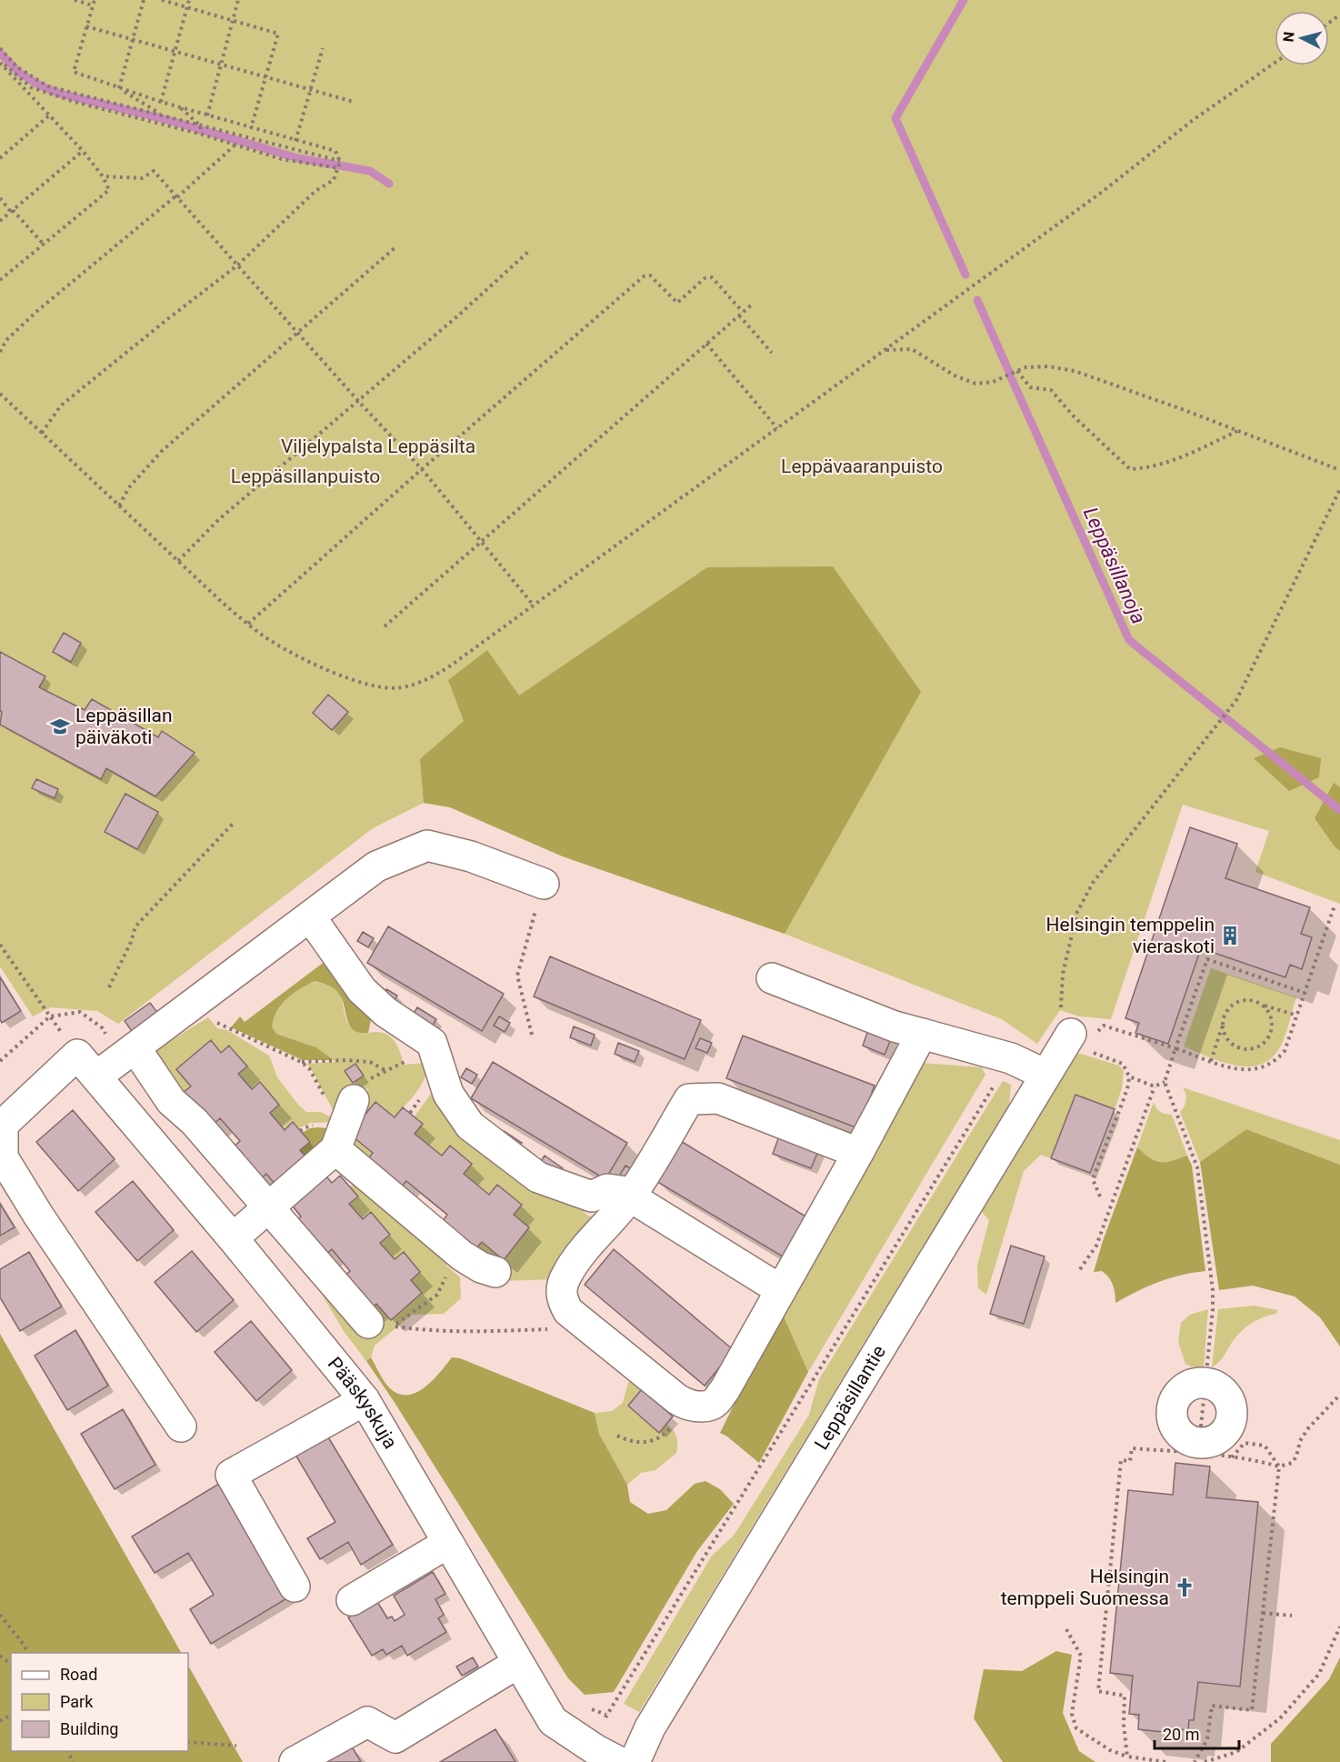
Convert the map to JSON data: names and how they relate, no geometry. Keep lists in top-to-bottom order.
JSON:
{
  "streets": {
    "street": ["Leppäsillantie", "Pääskyskuja"]
  },
  "water": ["Leppäsillanoja"],
  "parks": ["Viljelypalsta Leppäsilta", "Leppävaaranpuisto", "Leppäsillanpuisto"],
  "places": {
    "school or university": ["Leppäsillan päiväkoti"],
    "building": ["Helsingin temppelin vieraskoti"],
    "church": ["Helsingin temppeli Suomessa"]
  },
  "legend": ["Road", "Park", "Building"],
  "scale_bar": "20 m",
  "north": "left"
}
